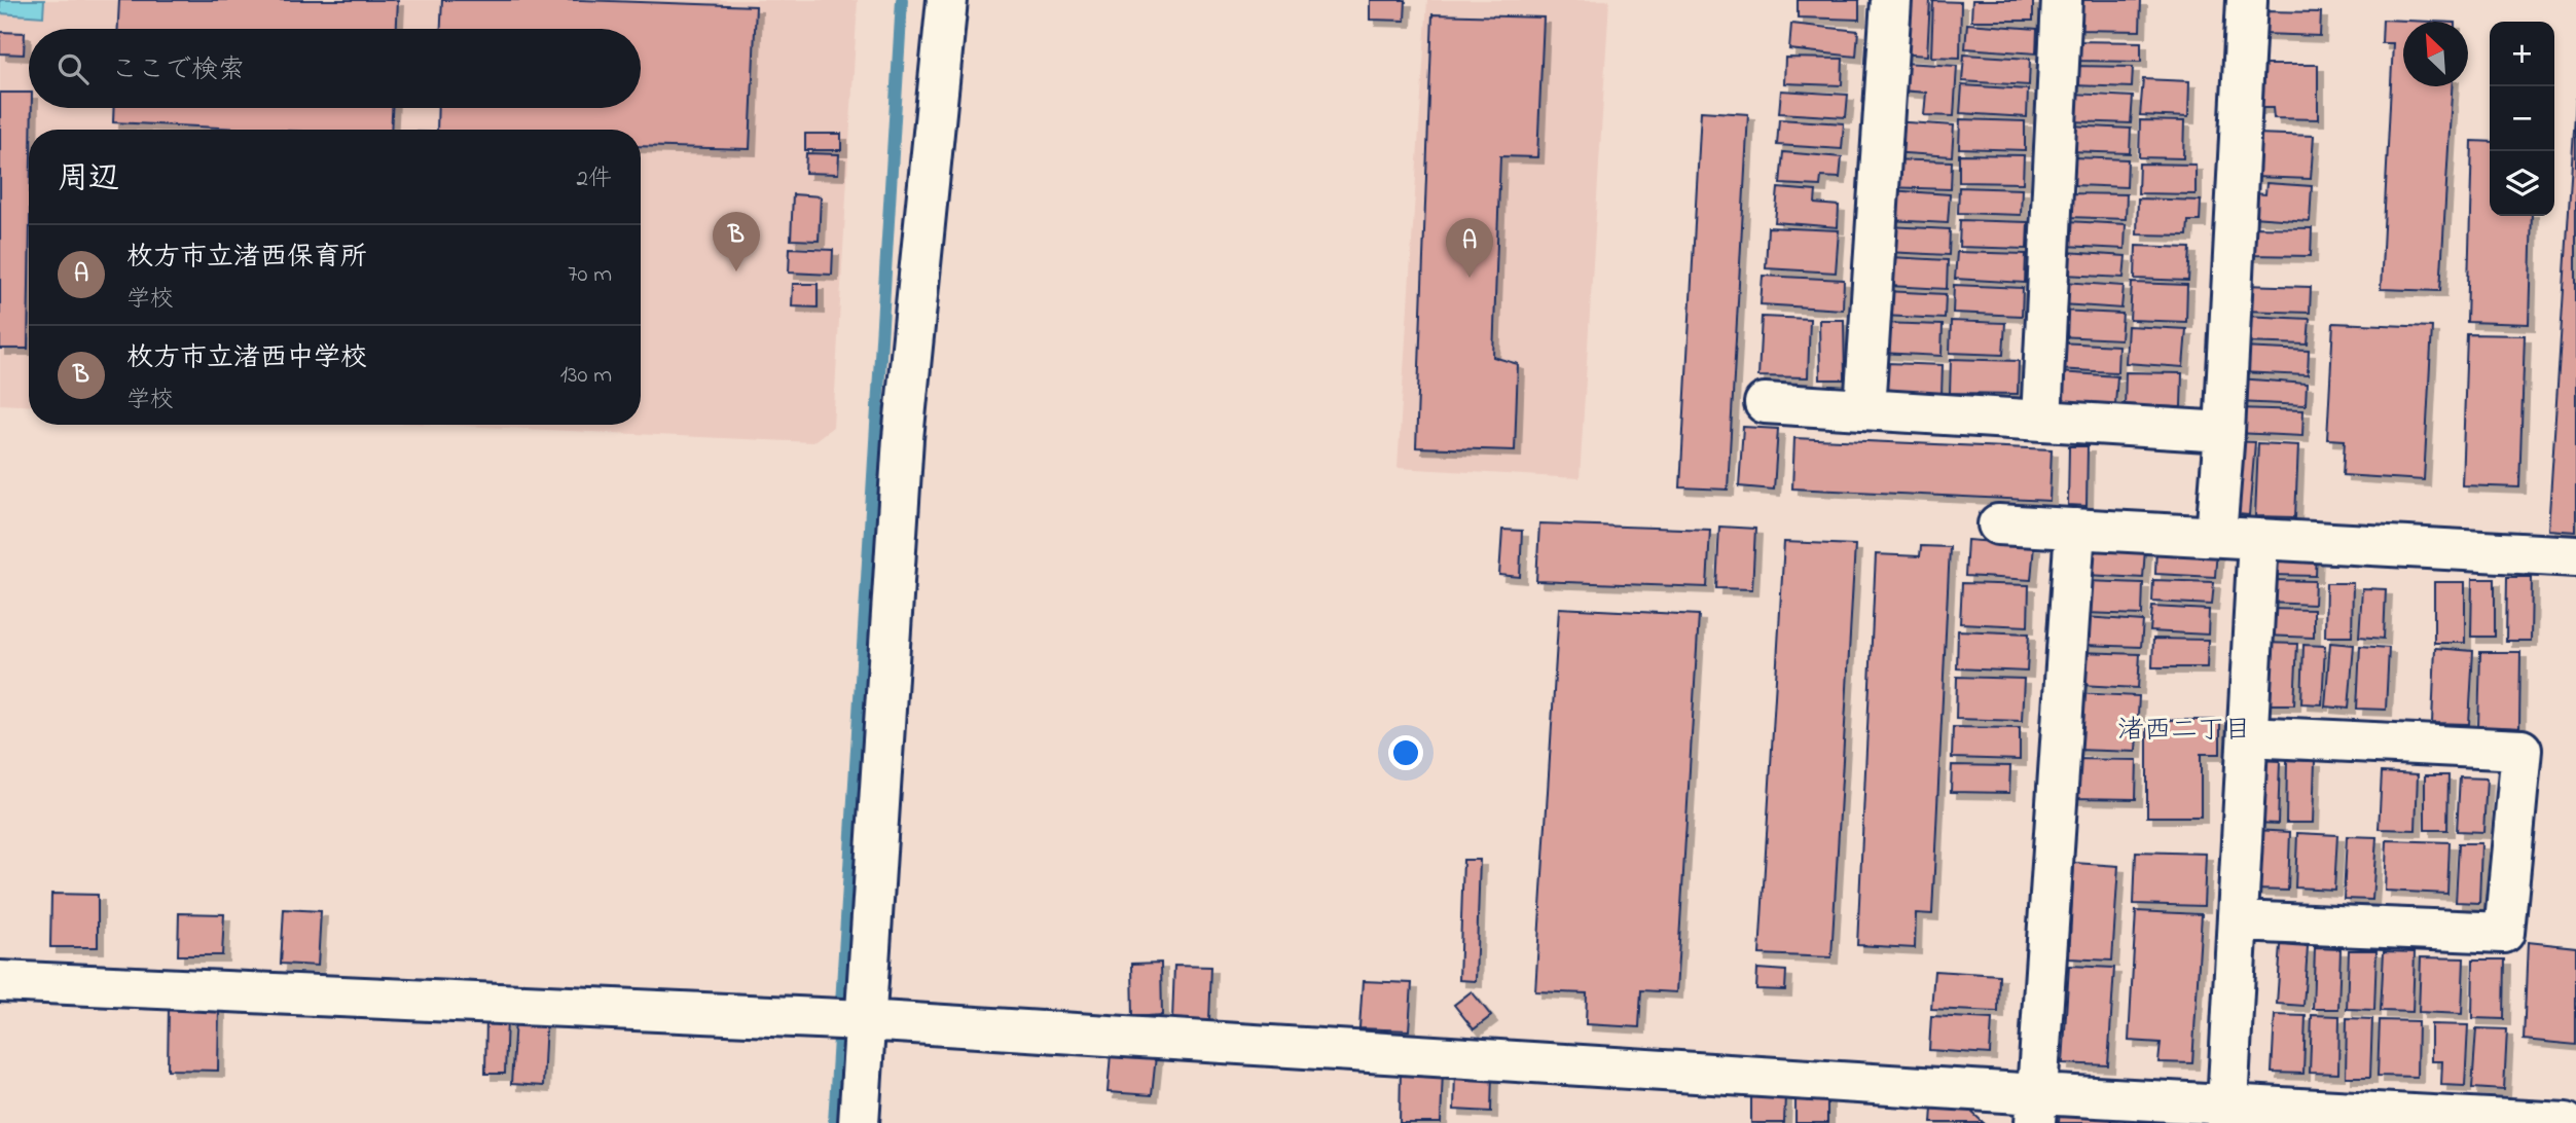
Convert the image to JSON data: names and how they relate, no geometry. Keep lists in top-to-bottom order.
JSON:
{
  "districts": ["渚西二丁目"],
  "north": "top left",
  "page": {
    "map_buttons": ["+", "−"],
    "search": "ここで検索",
    "heading": ["周辺", "2件"],
    "pins": ["B", "A"],
    "list": [
      {
        "mark": "A",
        "name": "枚方市立渚西保育所",
        "note": "学校",
        "value": "70 m"
      },
      {
        "mark": "B",
        "name": "枚方市立渚西中学校",
        "note": "学校",
        "value": "130 m"
      }
    ]
  }
}
